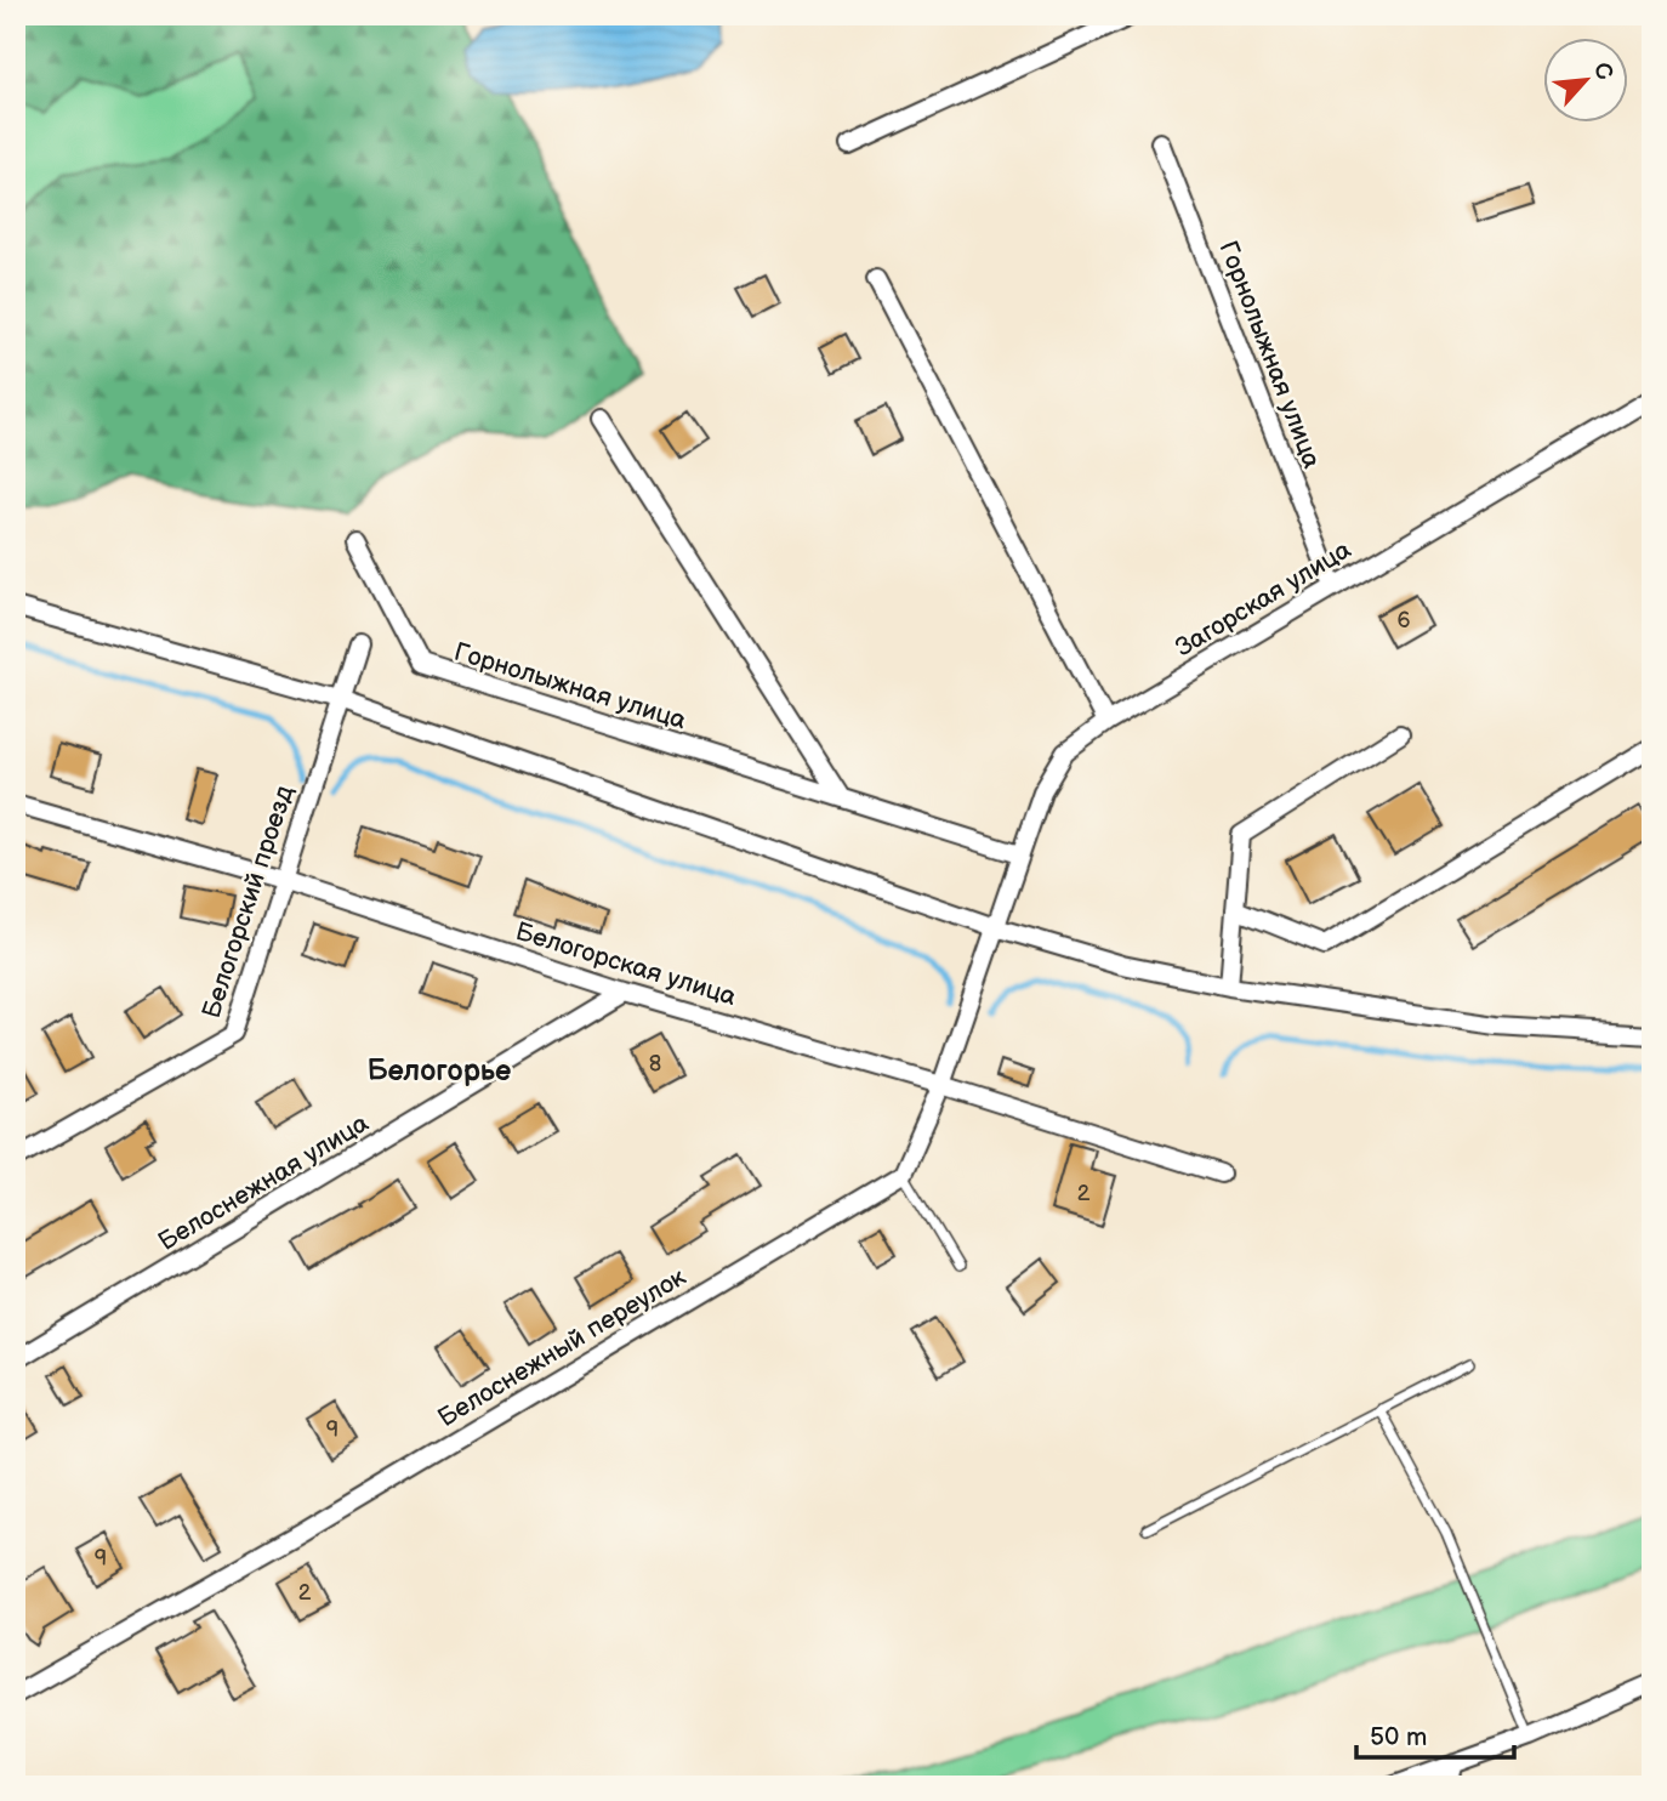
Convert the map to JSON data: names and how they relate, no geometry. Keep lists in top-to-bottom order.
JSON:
{
  "streets": {
    "street": [
      "Горнолыжная улица",
      "Загорская улица",
      "Белогорский проезд",
      "Белогорская улица",
      "Белоснежная улица",
      "Белоснежный переулок"
    ]
  },
  "crossings": [
    ["Горнолыжная улица", "Загорская улица"],
    ["Белогорский проезд", "Белогорская улица"],
    ["Белогорская улица", "Белоснежная улица"]
  ],
  "districts": ["Белогорье"],
  "house_numbers": [
    "6",
    "8",
    "2",
    "9",
    "9",
    "2"
  ],
  "scale_bar": "50 m",
  "north": "top right"
}
